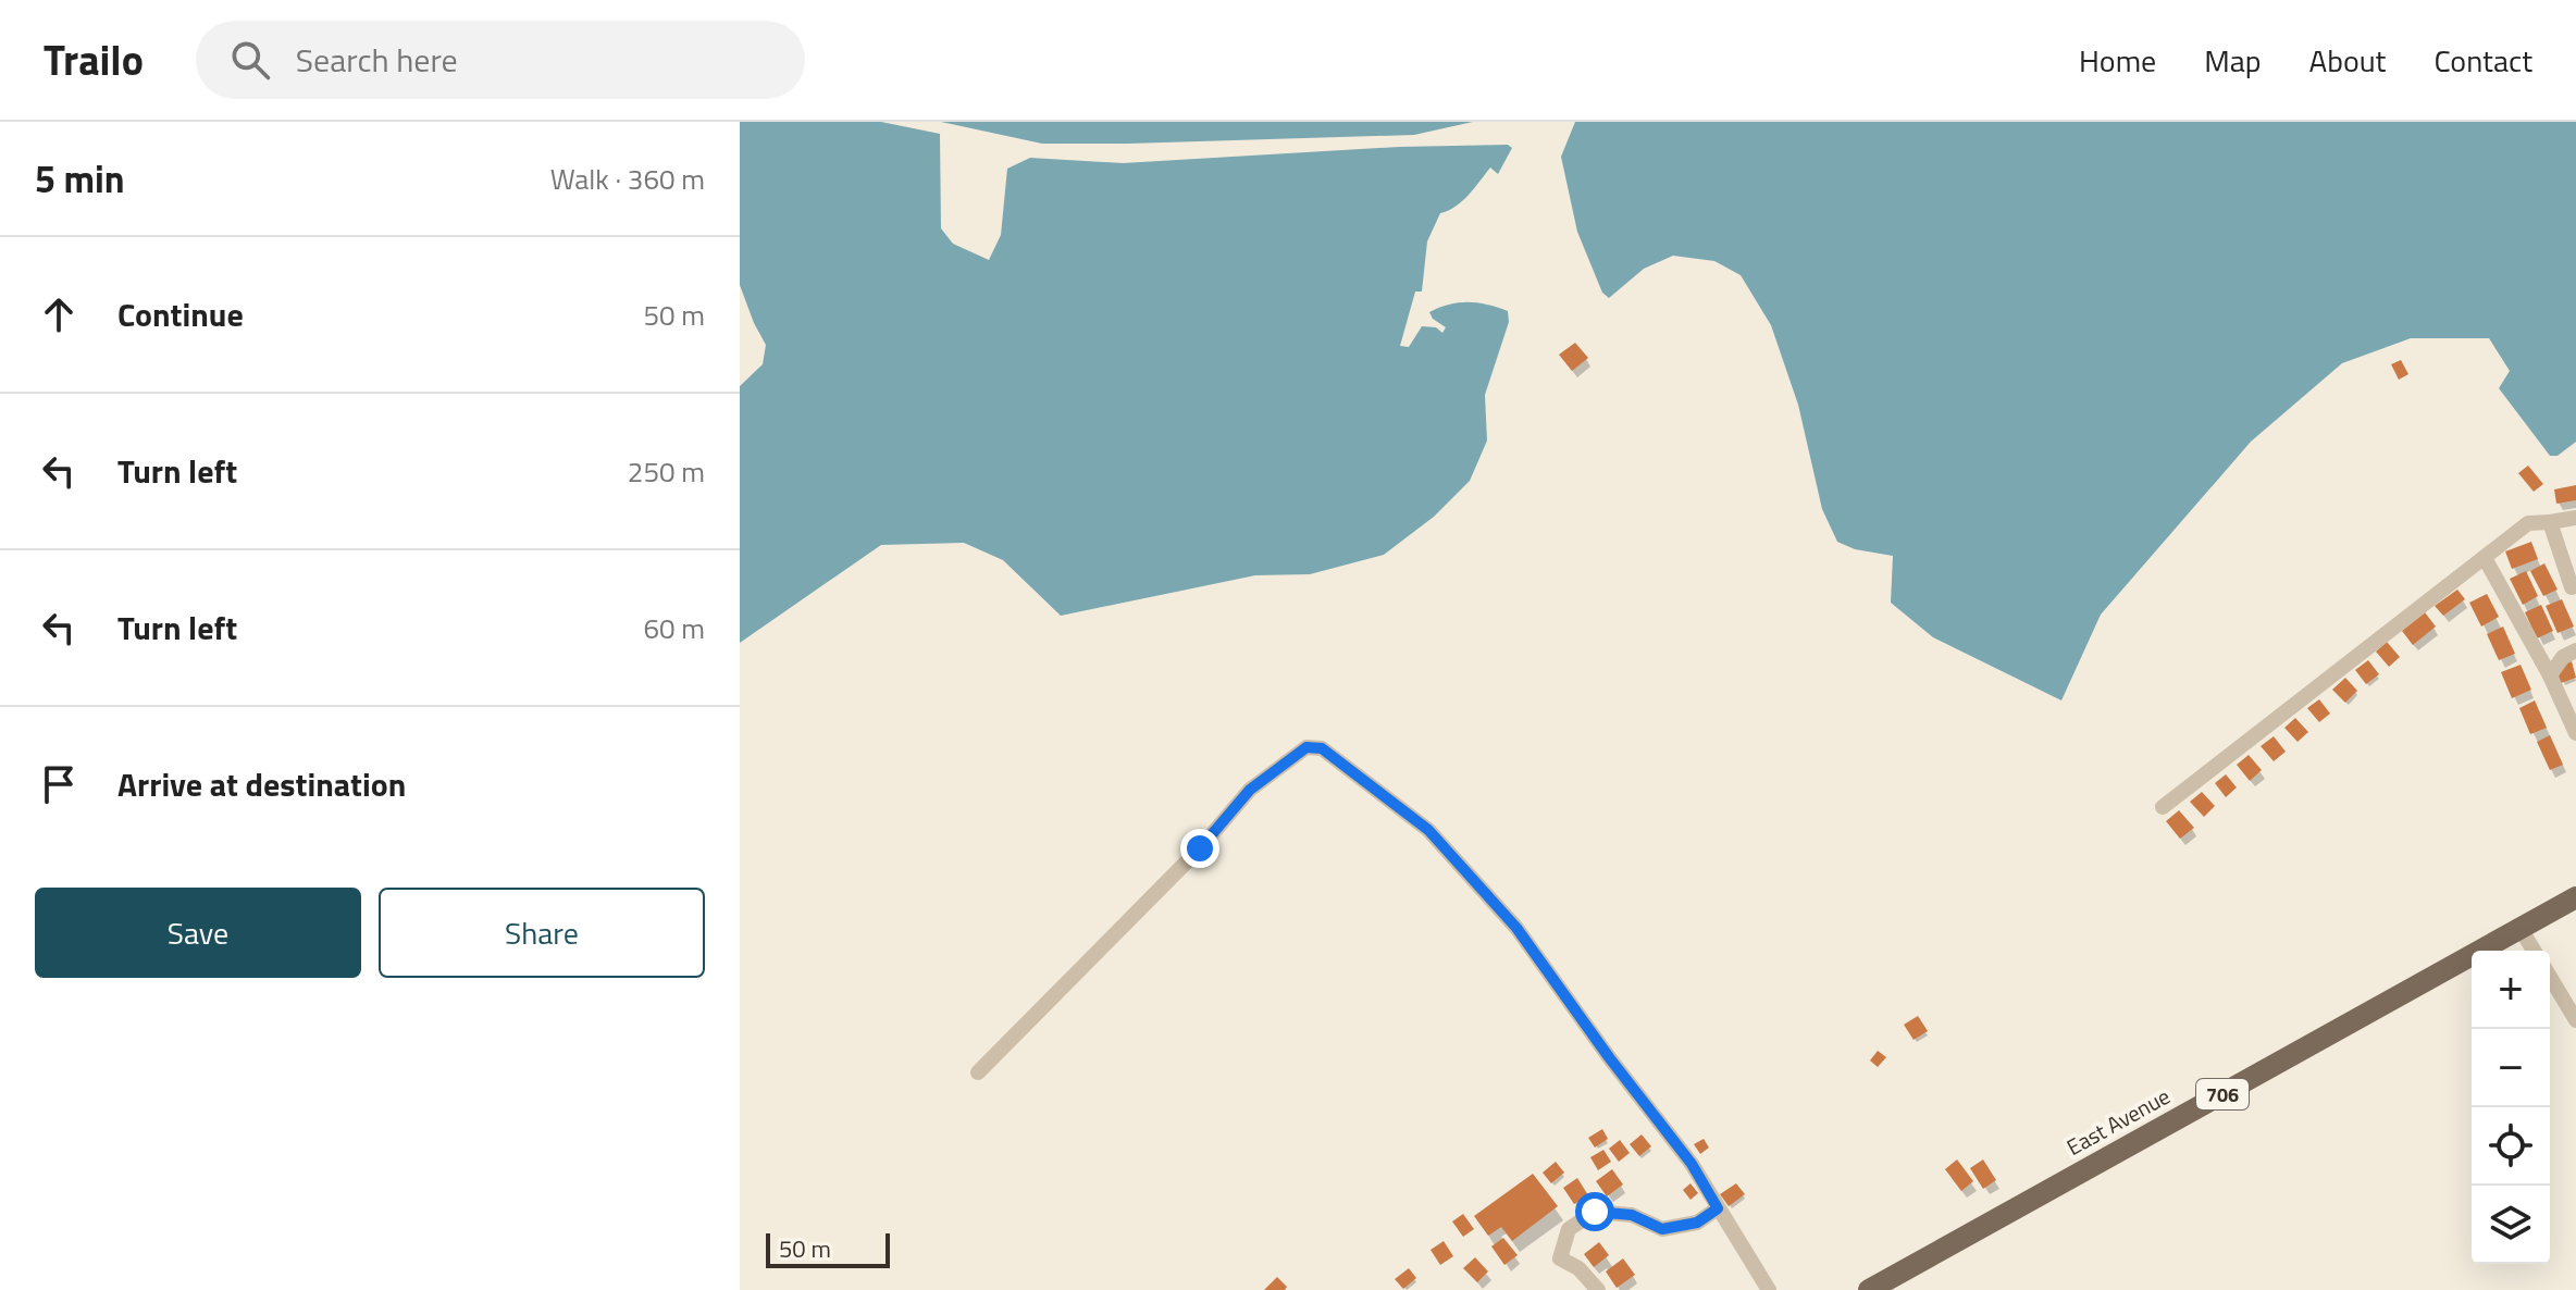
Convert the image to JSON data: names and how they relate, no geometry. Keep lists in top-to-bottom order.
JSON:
{
  "streets": {
    "main road": ["706", "East Avenue"]
  },
  "scale_bar": "50 m",
  "page": {
    "header": "Trailo",
    "search": "Search here",
    "nav": [
      "Home",
      "Map",
      "About",
      "Contact"
    ],
    "heading": ["5 min", "Walk · 360 m"],
    "list": [
      ["Continue", "50 m"],
      ["Turn left", "250 m"],
      ["Turn left", "60 m"],
      "Arrive at destination"
    ],
    "buttons": ["Save", "Share"],
    "map_buttons": ["+", "−"],
    "scale": "50 m"
  }
}
